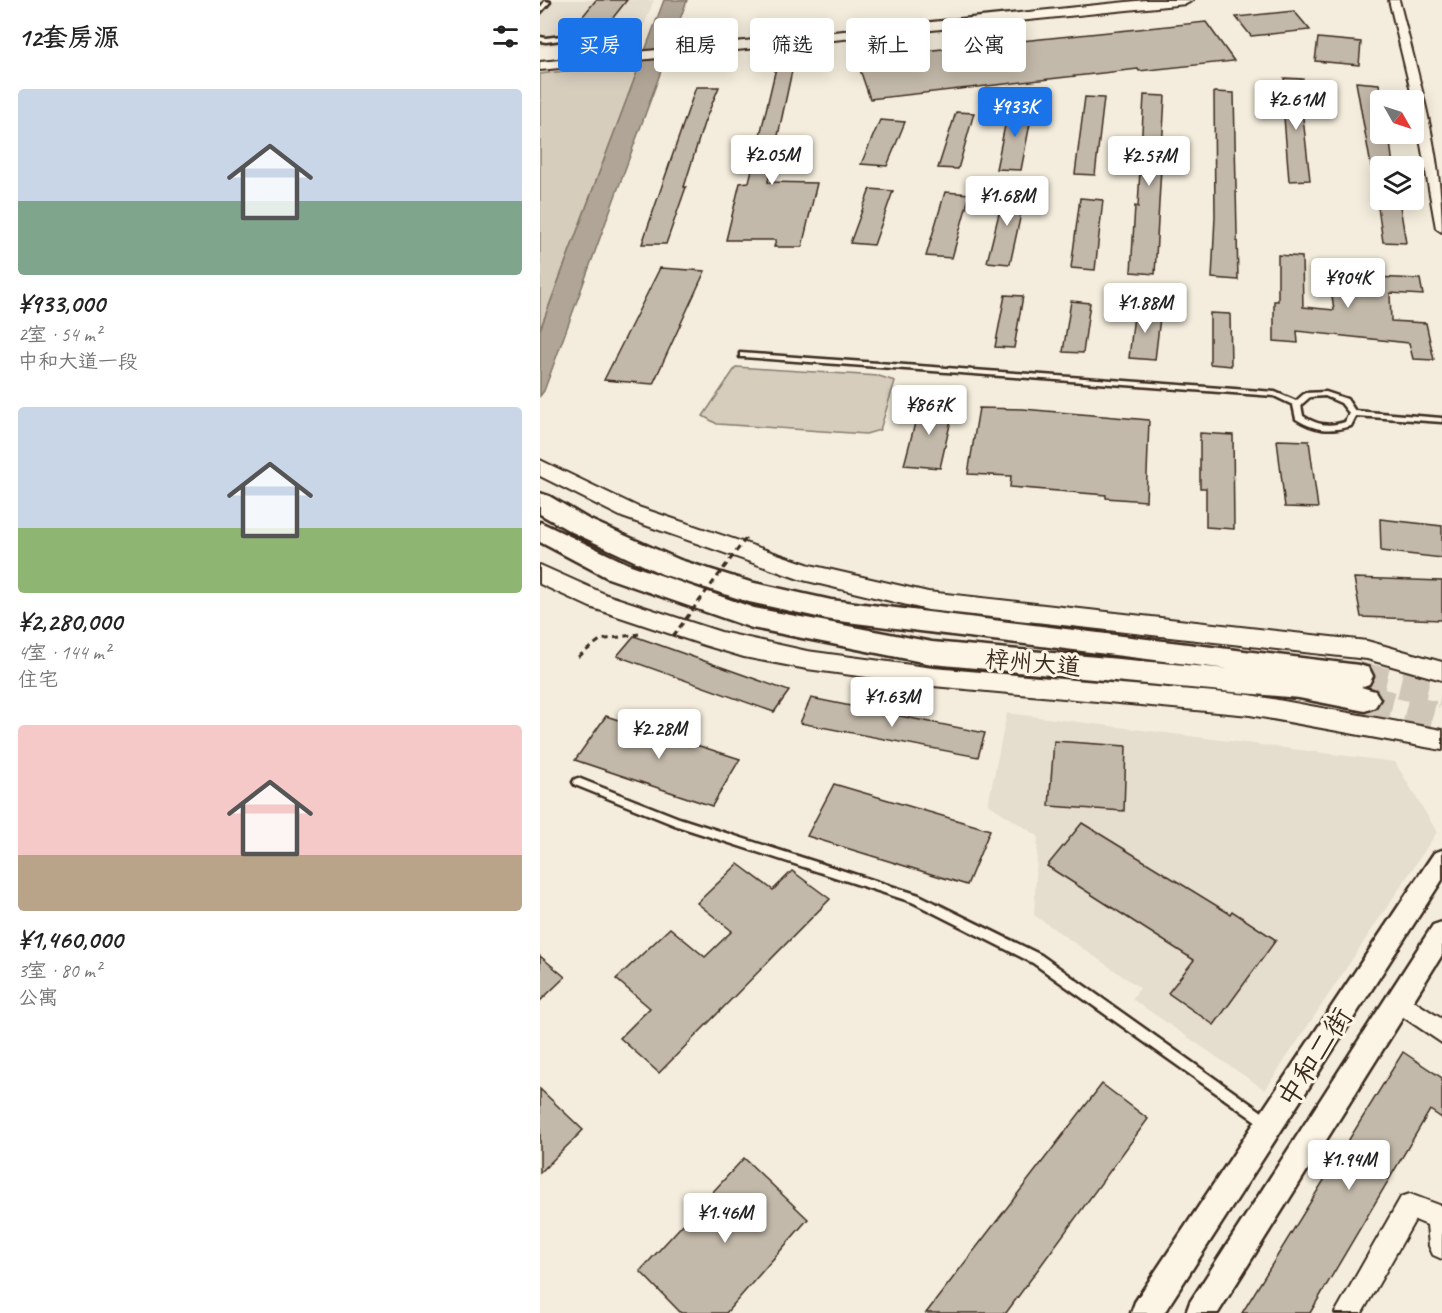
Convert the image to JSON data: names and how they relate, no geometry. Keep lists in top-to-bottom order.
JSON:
{
  "streets": {
    "highway": ["梓州大道"],
    "street": ["中和二街"]
  },
  "north": "bottom right",
  "page": {
    "heading": "12套房源",
    "chip": [
      "买房",
      "租房",
      "筛选",
      "新上",
      "公寓"
    ],
    "list": [
      {
        "name": "¥933,000",
        "note": "2室 · 54 m² · 中和大道一段"
      },
      {
        "name": "¥2,280,000",
        "note": "4室 · 144 m² · 住宅"
      },
      {
        "name": "¥1,460,000",
        "note": "3室 · 80 m² · 公寓"
      }
    ],
    "price": [
      "¥2.61M",
      "¥933K",
      "¥2.05M",
      "¥2.57M",
      "¥1.68M",
      "¥904K",
      "¥1.88M",
      "¥867K",
      "¥1.63M",
      "¥2.28M",
      "¥1.94M",
      "¥1.46M"
    ]
  }
}
